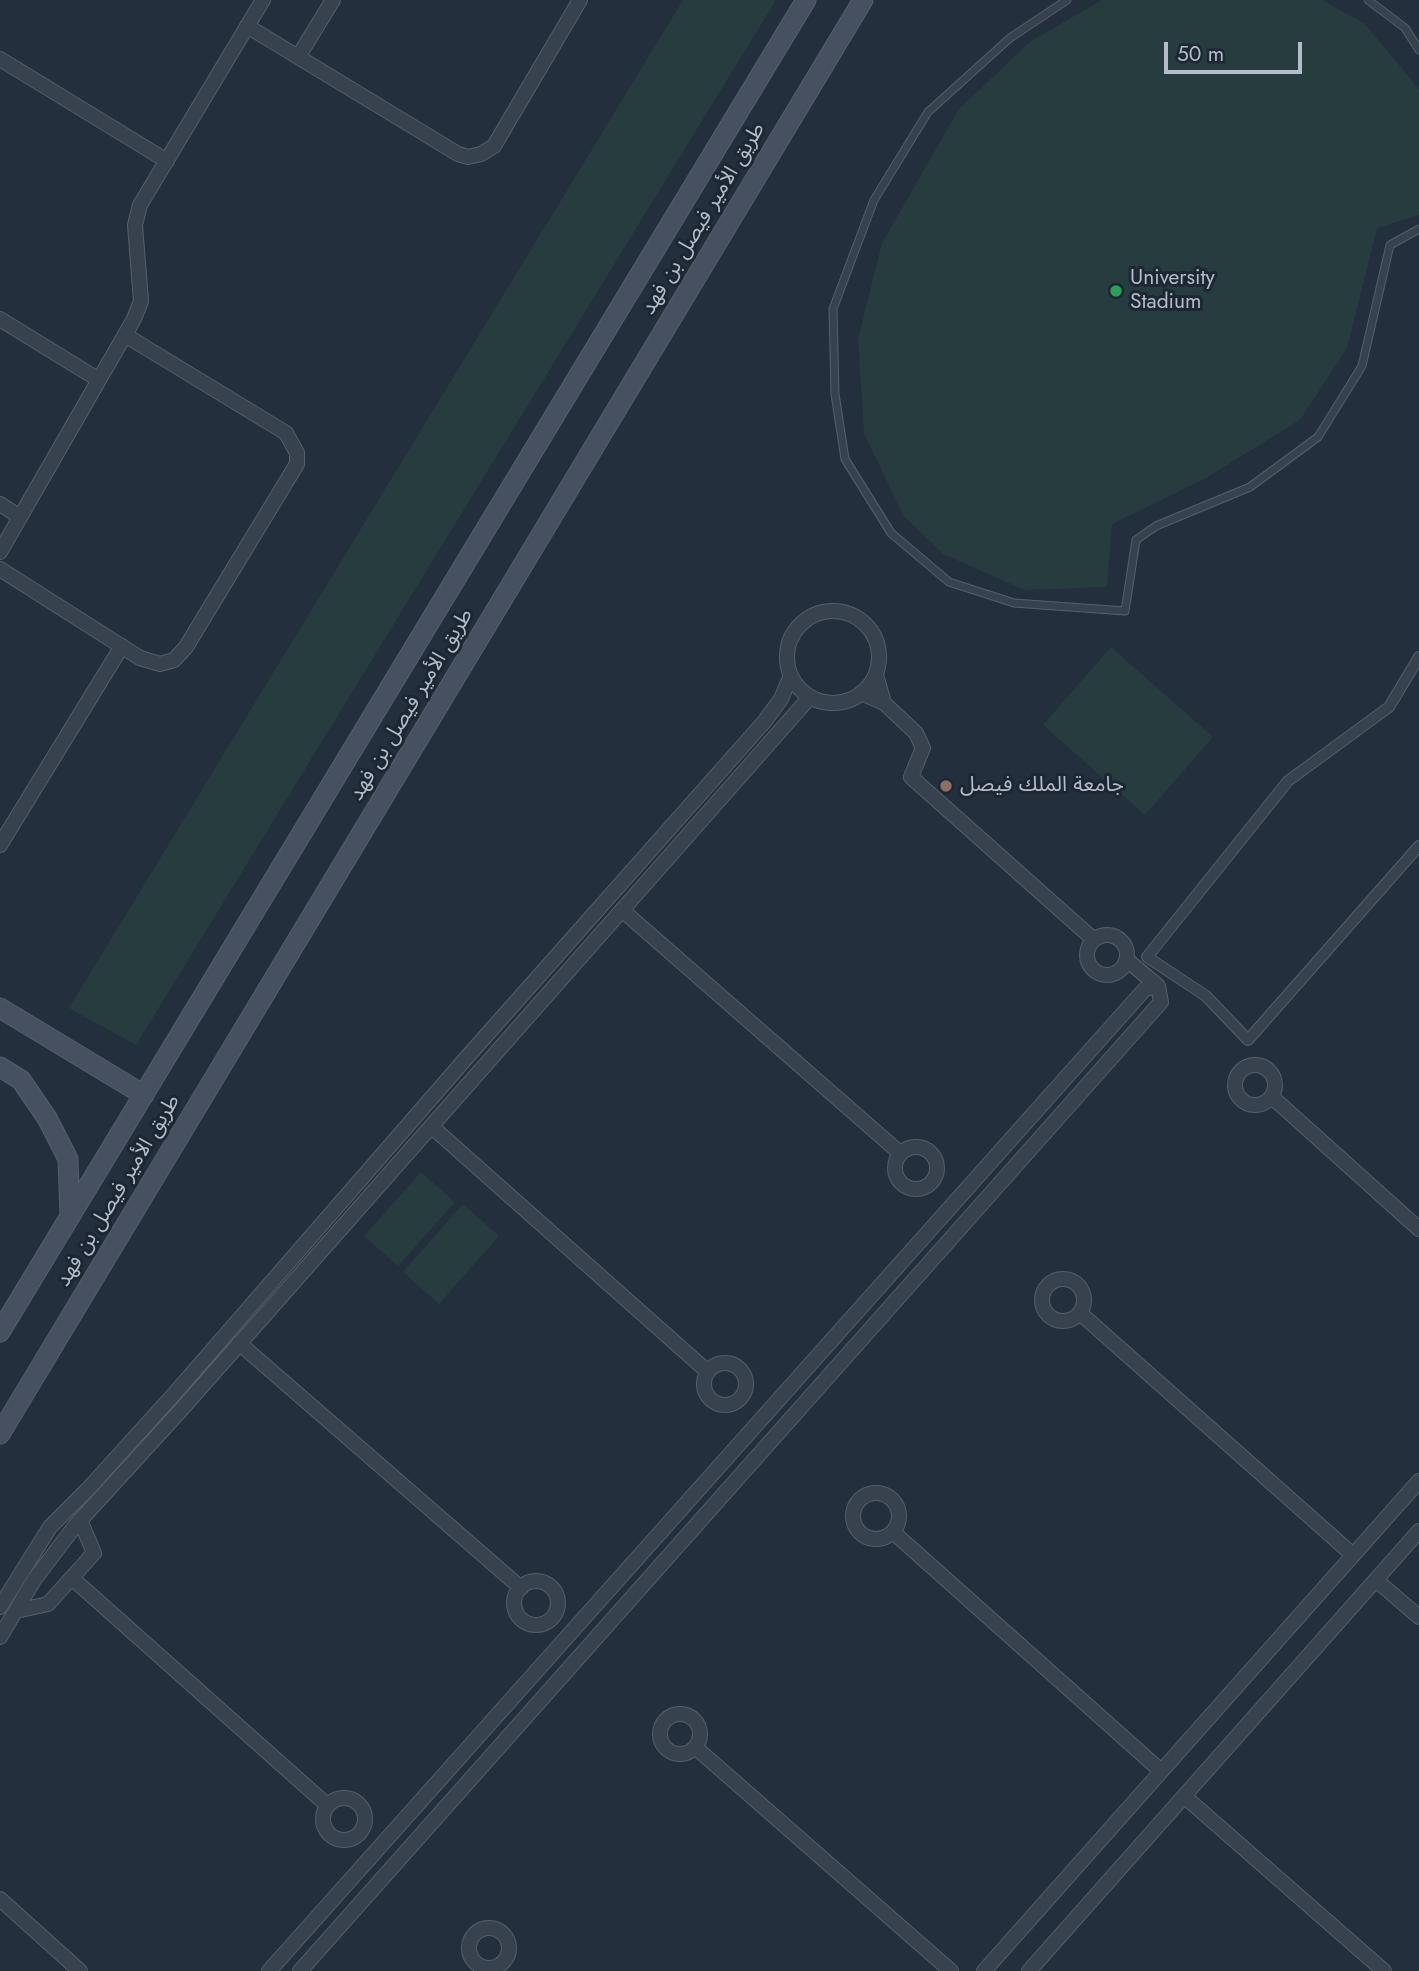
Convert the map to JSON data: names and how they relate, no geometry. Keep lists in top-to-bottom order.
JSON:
{
  "streets": {
    "main road": ["طريق الأمير فيصل بن فهد"]
  },
  "places": ["University Stadium", "جامعة الملك فيصل"],
  "scale_bar": "50 m"
}
